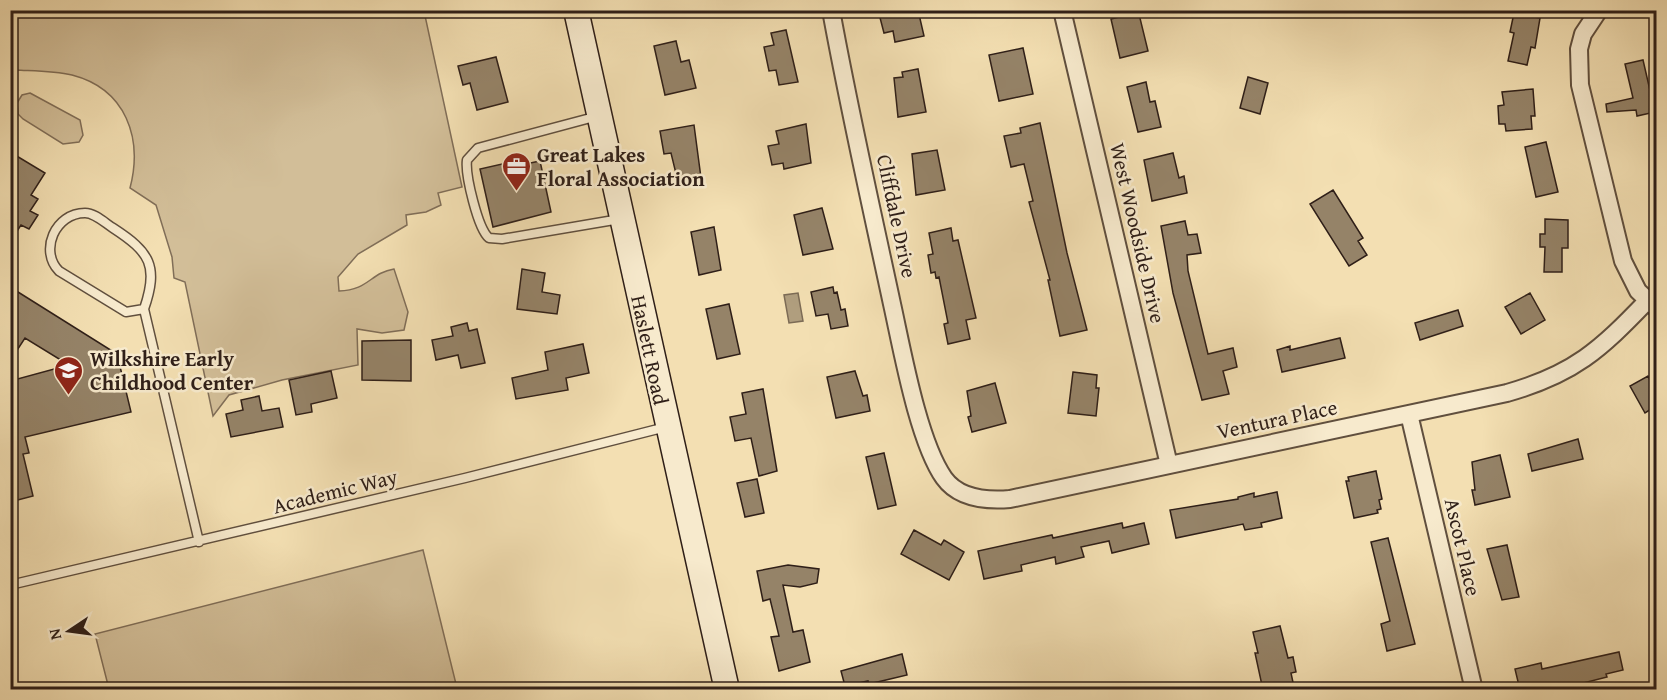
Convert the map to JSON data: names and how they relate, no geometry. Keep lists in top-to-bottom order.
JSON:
{
  "streets": {
    "street": [
      "Cliffdale Drive",
      "West Woodside Drive",
      "Haslett Road",
      "Ventura Place",
      "Ascot Place"
    ],
    "lane": ["Academic Way"]
  },
  "crossings": [
    ["Cliffdale Drive", "Ventura Place"],
    ["West Woodside Drive", "Ventura Place"],
    ["Haslett Road", "Academic Way"],
    ["Ventura Place", "Ascot Place"]
  ],
  "places": {
    "office": ["Great Lakes Floral Association"],
    "school or university": ["Wilkshire Early Childhood Center"]
  },
  "north": "left"
}
